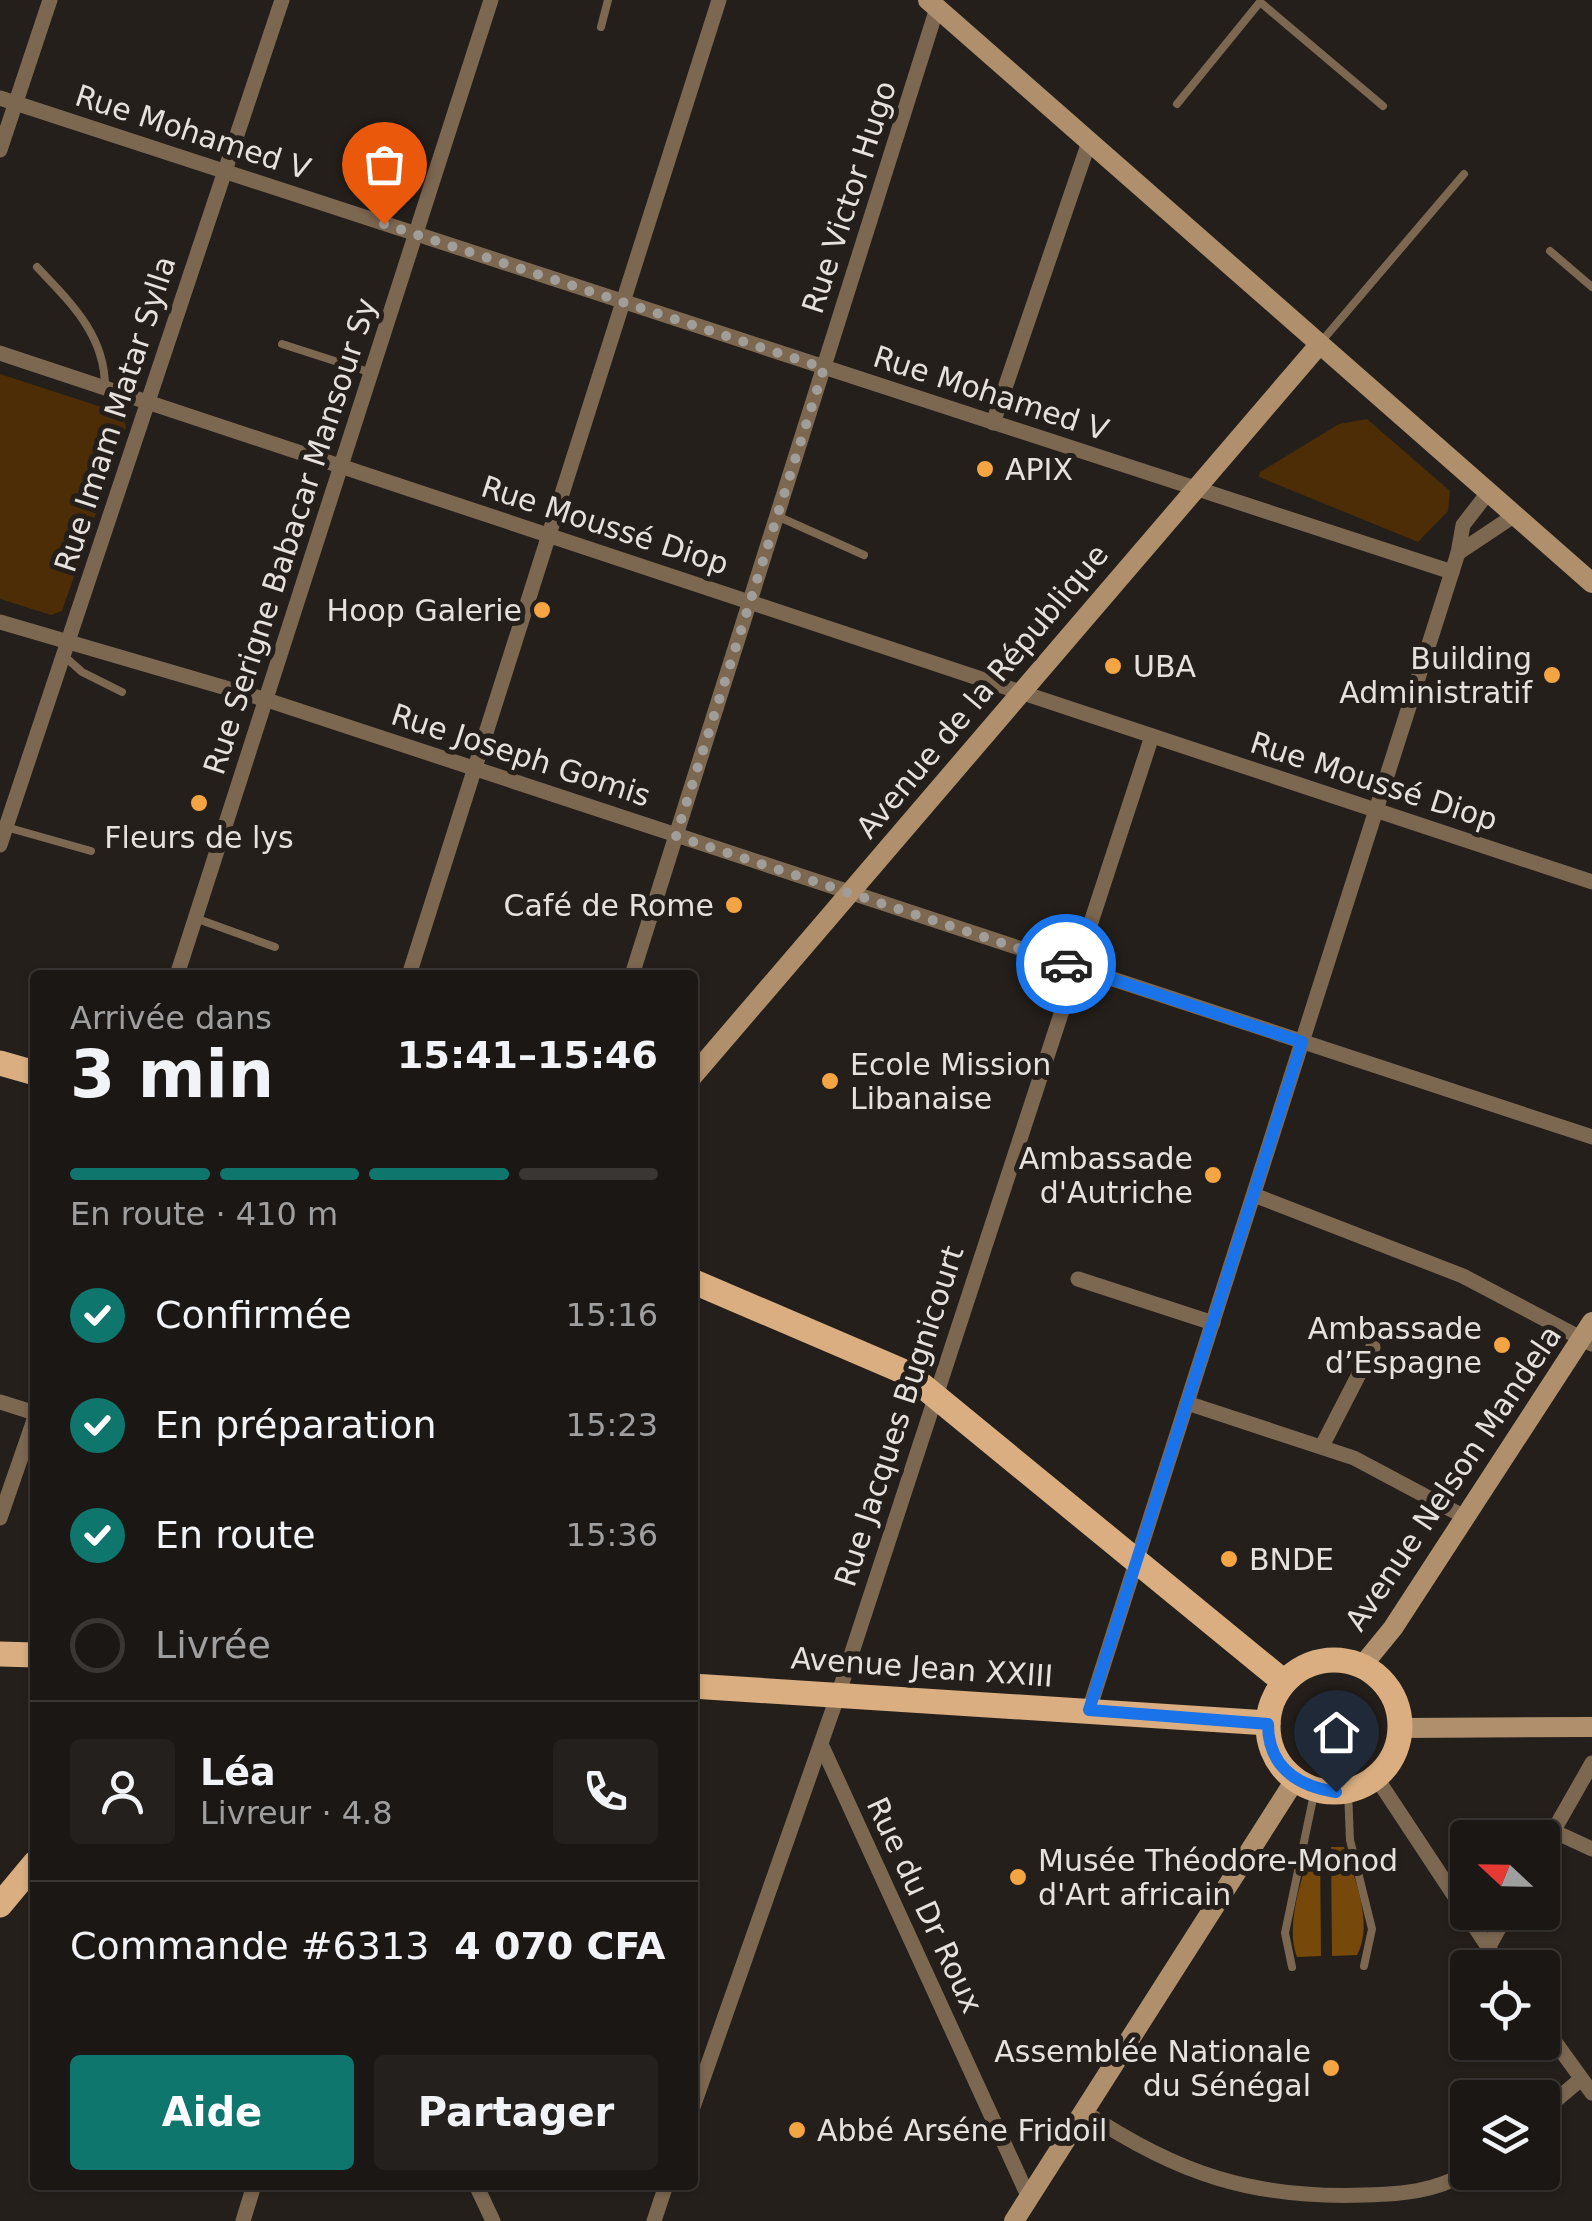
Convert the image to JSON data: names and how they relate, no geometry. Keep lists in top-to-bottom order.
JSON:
{
  "streets": {
    "main road": ["Avenue Jean XXIII"],
    "street": [
      "Rue Mohamed V",
      "Rue Victor Hugo",
      "Rue Imam Matar Sylla",
      "Rue Moussé Diop",
      "Rue Serigne Babacar Mansour Sy",
      "Avenue de la République",
      "Rue Joseph Gomis",
      "Rue Jacques Bugnicourt",
      "Avenue Nelson Mandela",
      "Rue du Dr Roux"
    ]
  },
  "crossings": [
    ["Rue Mohamed V", "Rue Victor Hugo"],
    ["Rue Mohamed V", "Rue Imam Matar Sylla"],
    ["Rue Mohamed V", "Rue Serigne Babacar Mansour Sy"],
    ["Rue Mohamed V", "Avenue de la République"],
    ["Rue Victor Hugo", "Rue Moussé Diop"],
    ["Rue Victor Hugo", "Rue Joseph Gomis"],
    ["Rue Imam Matar Sylla", "Rue Moussé Diop"],
    ["Rue Imam Matar Sylla", "Rue Joseph Gomis"],
    ["Rue Moussé Diop", "Rue Serigne Babacar Mansour Sy"],
    ["Rue Moussé Diop", "Avenue de la République"],
    ["Rue Moussé Diop", "Rue Jacques Bugnicourt"],
    ["Rue Serigne Babacar Mansour Sy", "Rue Joseph Gomis"],
    ["Avenue de la République", "Rue Joseph Gomis"],
    ["Rue Joseph Gomis", "Rue Jacques Bugnicourt"],
    ["Rue Jacques Bugnicourt", "Avenue Jean XXIII"],
    ["Rue Jacques Bugnicourt", "Rue du Dr Roux"],
    ["Avenue Nelson Mandela", "Avenue Jean XXIII"]
  ],
  "places": [
    "APIX",
    "Hoop Galerie",
    "UBA",
    "Building Administratif",
    "Fleurs de lys",
    "Café de Rome",
    "Ecole Mission Libanaise",
    "Ambassade d'Autriche",
    "Ambassade d’Espagne",
    "BNDE",
    "Musée Théodore-Monod d'Art africain",
    "Assemblée Nationale du Sénégal",
    "Abbé Arséne Fridoil"
  ],
  "north": "left",
  "page": {
    "heading": ["3 min", "Arrivée dans", "15:41–15:46"],
    "panel": [
      "Léa",
      "Livreur · 4.8",
      "Commande #6313",
      "4 070 CFA"
    ],
    "bar": "En route · 410 m",
    "list": [
      ["Confirmée", "15:16"],
      ["En préparation", "15:23"],
      ["En route", "15:36"],
      "Livrée"
    ],
    "buttons": ["Aide", "Partager"]
  }
}
